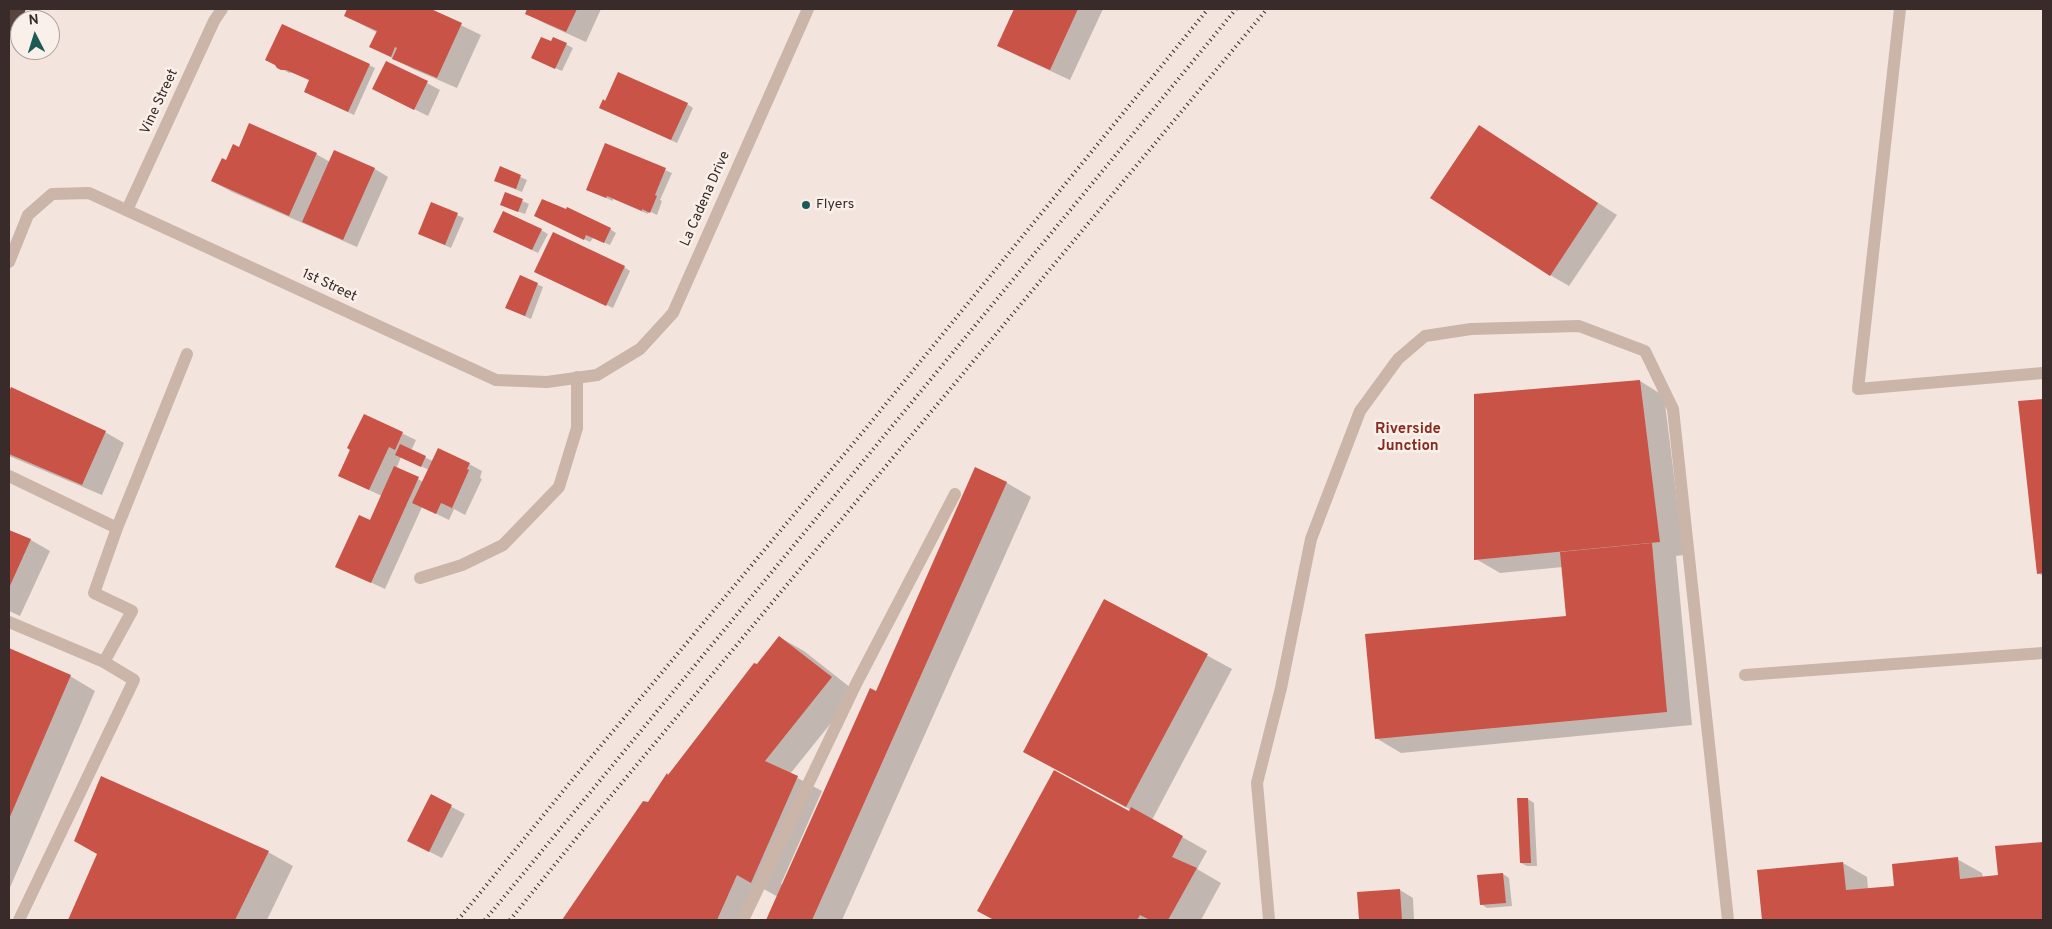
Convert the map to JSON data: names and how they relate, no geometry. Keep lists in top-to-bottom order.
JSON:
{
  "streets": {
    "street": ["Vine Street", "La Cadena Drive", "1st Street"]
  },
  "crossings": [
    ["Vine Street", "1st Street"],
    ["La Cadena Drive", "1st Street"]
  ],
  "districts": ["Riverside Junction"],
  "places": ["Flyers"],
  "north": "top"
}
